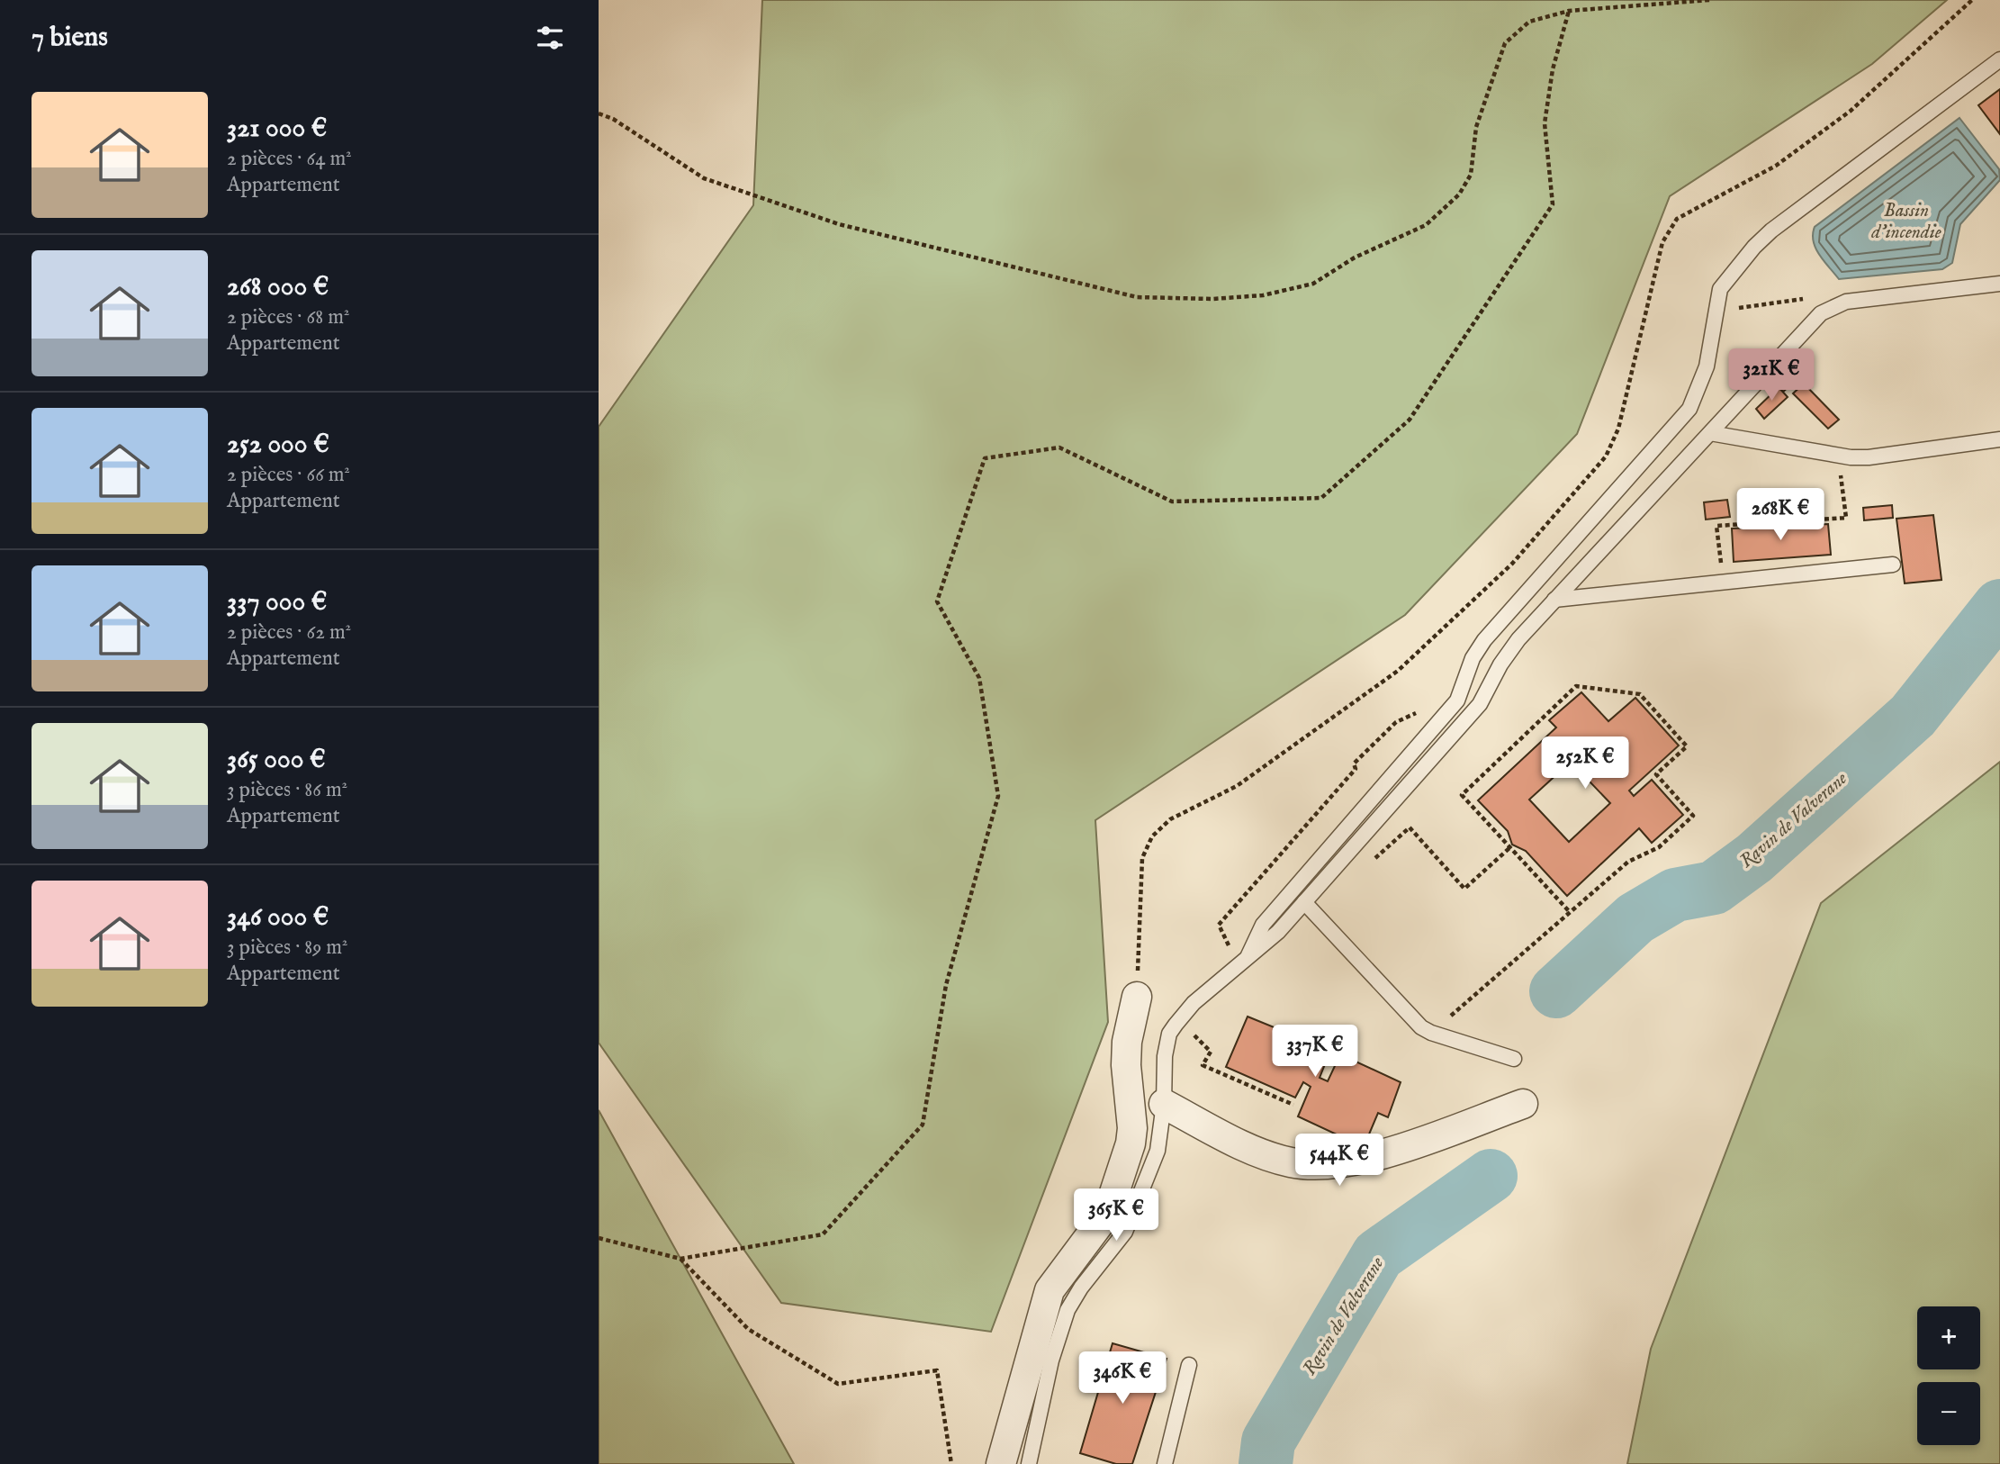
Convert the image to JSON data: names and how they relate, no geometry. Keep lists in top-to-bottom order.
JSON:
{
  "water": ["Bassin d'incendie", "Ravin de Valverane"],
  "page": {
    "heading": "7 biens",
    "list": [
      {
        "name": "321 000 €",
        "note": "2 pièces · 64 m² · Appartement"
      },
      {
        "name": "268 000 €",
        "note": "2 pièces · 68 m² · Appartement"
      },
      {
        "name": "252 000 €",
        "note": "2 pièces · 66 m² · Appartement"
      },
      {
        "name": "337 000 €",
        "note": "2 pièces · 62 m² · Appartement"
      },
      {
        "name": "365 000 €",
        "note": "3 pièces · 86 m² · Appartement"
      },
      {
        "name": "346 000 €",
        "note": "3 pièces · 89 m² · Appartement"
      }
    ],
    "price": [
      "321K €",
      "268K €",
      "252K €",
      "337K €",
      "544K €",
      "365K €",
      "346K €"
    ],
    "map_buttons": ["+", "−"]
  }
}
